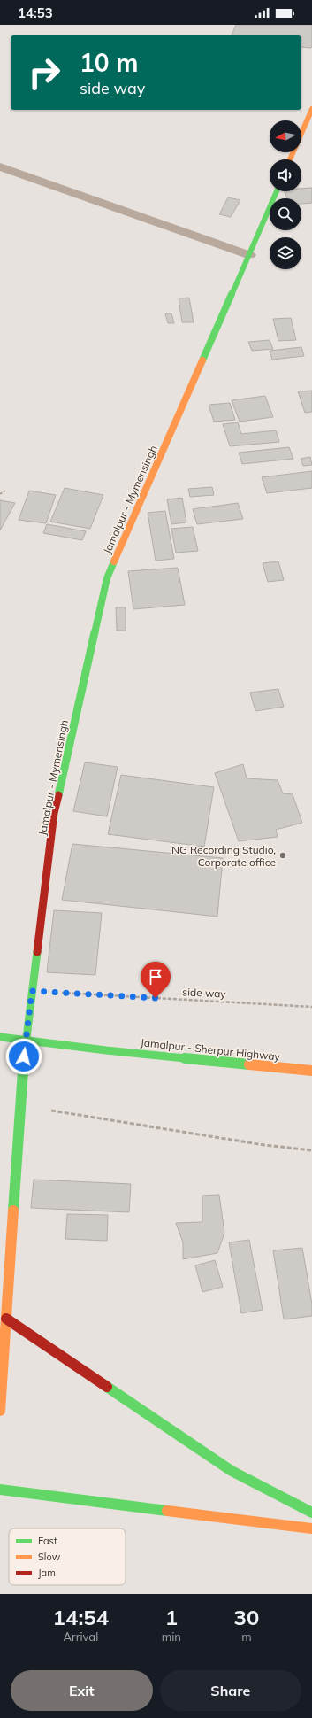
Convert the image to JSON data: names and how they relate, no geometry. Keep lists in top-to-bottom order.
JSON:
{
  "streets": {
    "main road": ["Jamalpur - Mymensingh", "Jamalpur - Sherpur Highway"],
    "path": ["side way"]
  },
  "crossings": [
    ["Jamalpur - Mymensingh", "side way"]
  ],
  "places": ["NG Recording Studio, Corporate office"],
  "legend": ["Fast", "Slow", "Jam"],
  "north": "left",
  "page": {
    "status": "14:53",
    "turn": ["10 m", "side way"],
    "eta": [
      "14:54",
      "Arrival",
      "1",
      "min",
      "30",
      "m"
    ],
    "buttons": ["Exit", "Share"]
  }
}
